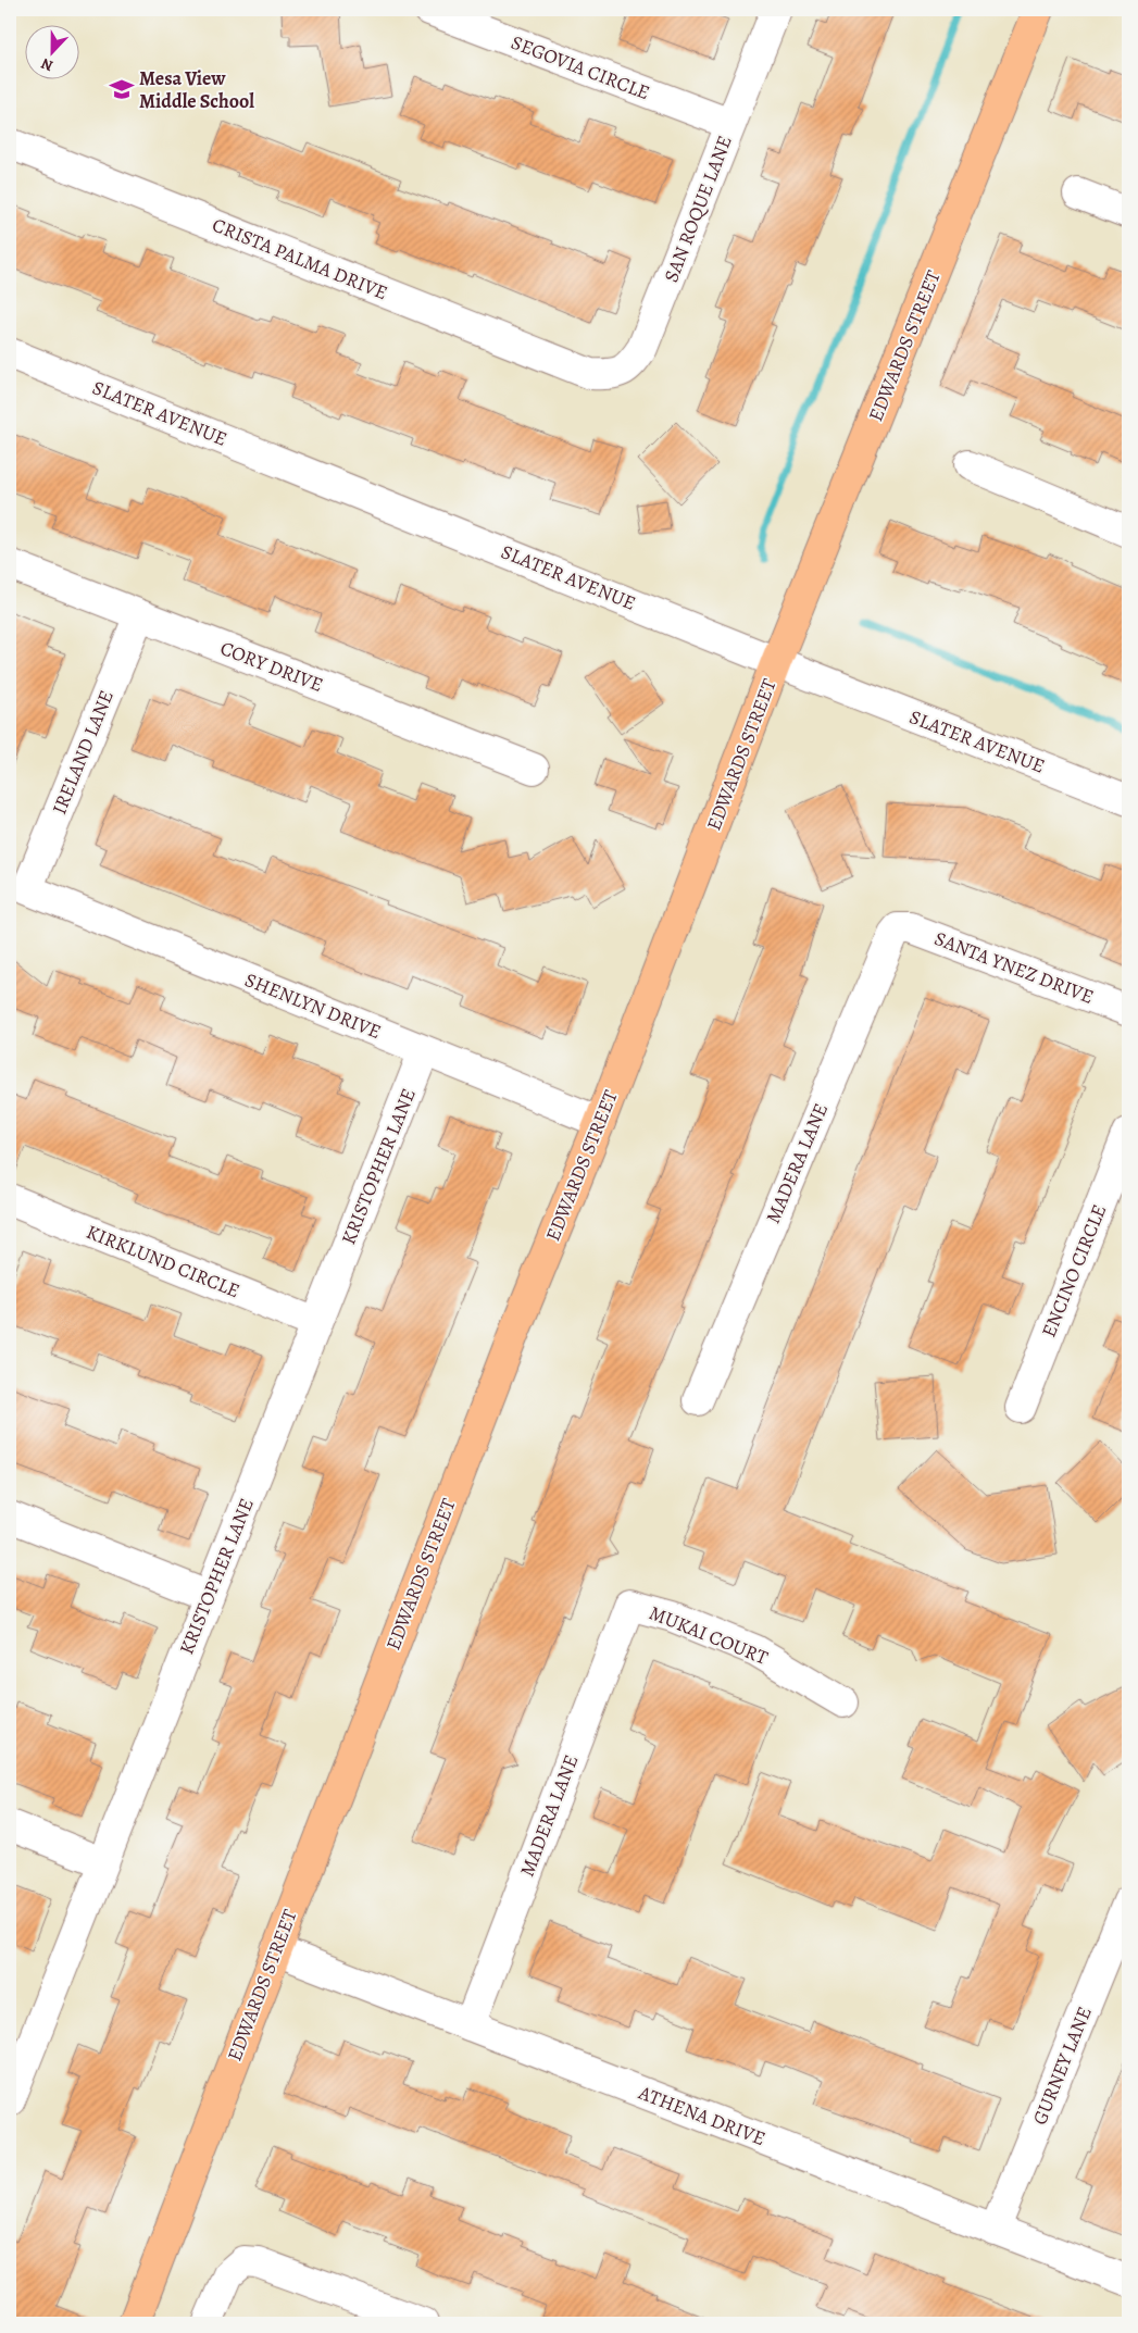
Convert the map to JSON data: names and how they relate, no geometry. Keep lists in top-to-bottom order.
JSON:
{
  "streets": {
    "main road": ["EDWARDS STREET"],
    "street": [
      "SEGOVIA CIRCLE",
      "SAN ROQUE LANE",
      "CRISTA PALMA DRIVE",
      "SLATER AVENUE",
      "CORY DRIVE",
      "IRELAND LANE",
      "SANTA YNEZ DRIVE",
      "SHENLYN DRIVE",
      "MADERA LANE",
      "KRISTOPHER LANE",
      "KIRKLUND CIRCLE",
      "ENCINO CIRCLE",
      "MUKAI COURT",
      "GURNEY LANE",
      "ATHENA DRIVE"
    ]
  },
  "crossings": [
    ["SEGOVIA CIRCLE", "SAN ROQUE LANE"],
    ["SAN ROQUE LANE", "CRISTA PALMA DRIVE"],
    ["EDWARDS STREET", "SLATER AVENUE"],
    ["EDWARDS STREET", "SHENLYN DRIVE"],
    ["EDWARDS STREET", "ATHENA DRIVE"],
    ["CORY DRIVE", "IRELAND LANE"],
    ["IRELAND LANE", "SHENLYN DRIVE"],
    ["SANTA YNEZ DRIVE", "MADERA LANE"],
    ["SHENLYN DRIVE", "KRISTOPHER LANE"],
    ["MADERA LANE", "MUKAI COURT"],
    ["MADERA LANE", "ATHENA DRIVE"],
    ["KRISTOPHER LANE", "KIRKLUND CIRCLE"],
    ["GURNEY LANE", "ATHENA DRIVE"]
  ],
  "places": {
    "school or university": ["Mesa View Middle School"]
  },
  "north": "bottom"
}
